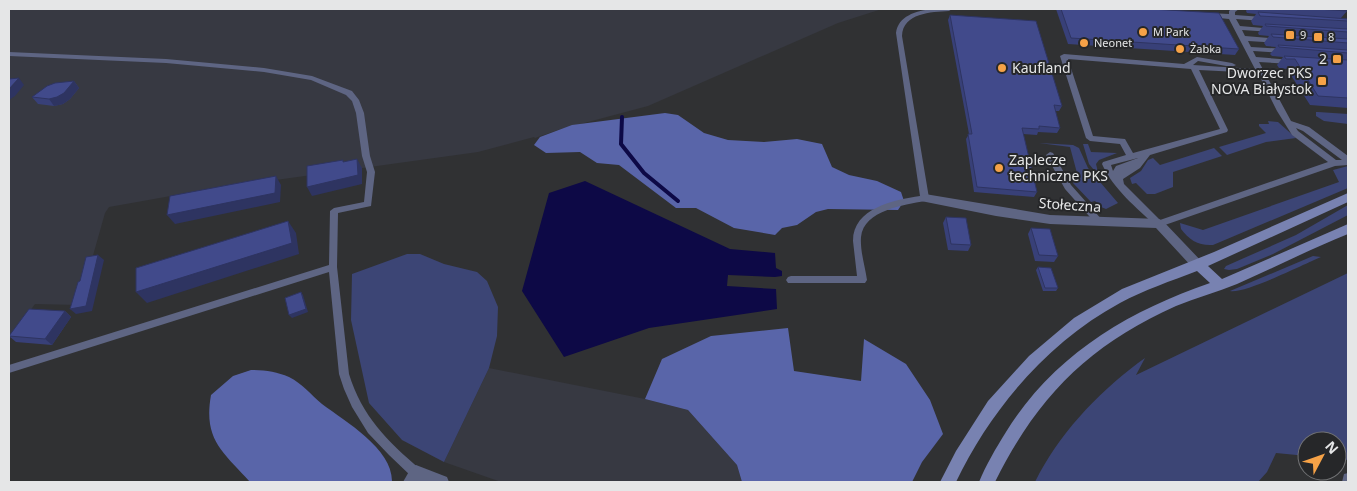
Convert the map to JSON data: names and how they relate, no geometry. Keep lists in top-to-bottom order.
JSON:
{
  "streets": {
    "street": ["Stołeczna"]
  },
  "places": {
    "other": [
      "M Park",
      "Neonet",
      "Żabka",
      "Kaufland",
      "Zaplecze techniczne PKS"
    ],
    "transit": [
      "9",
      "8",
      "2",
      "Dworzec PKS NOVA Białystok"
    ]
  },
  "north": "top right"
}
